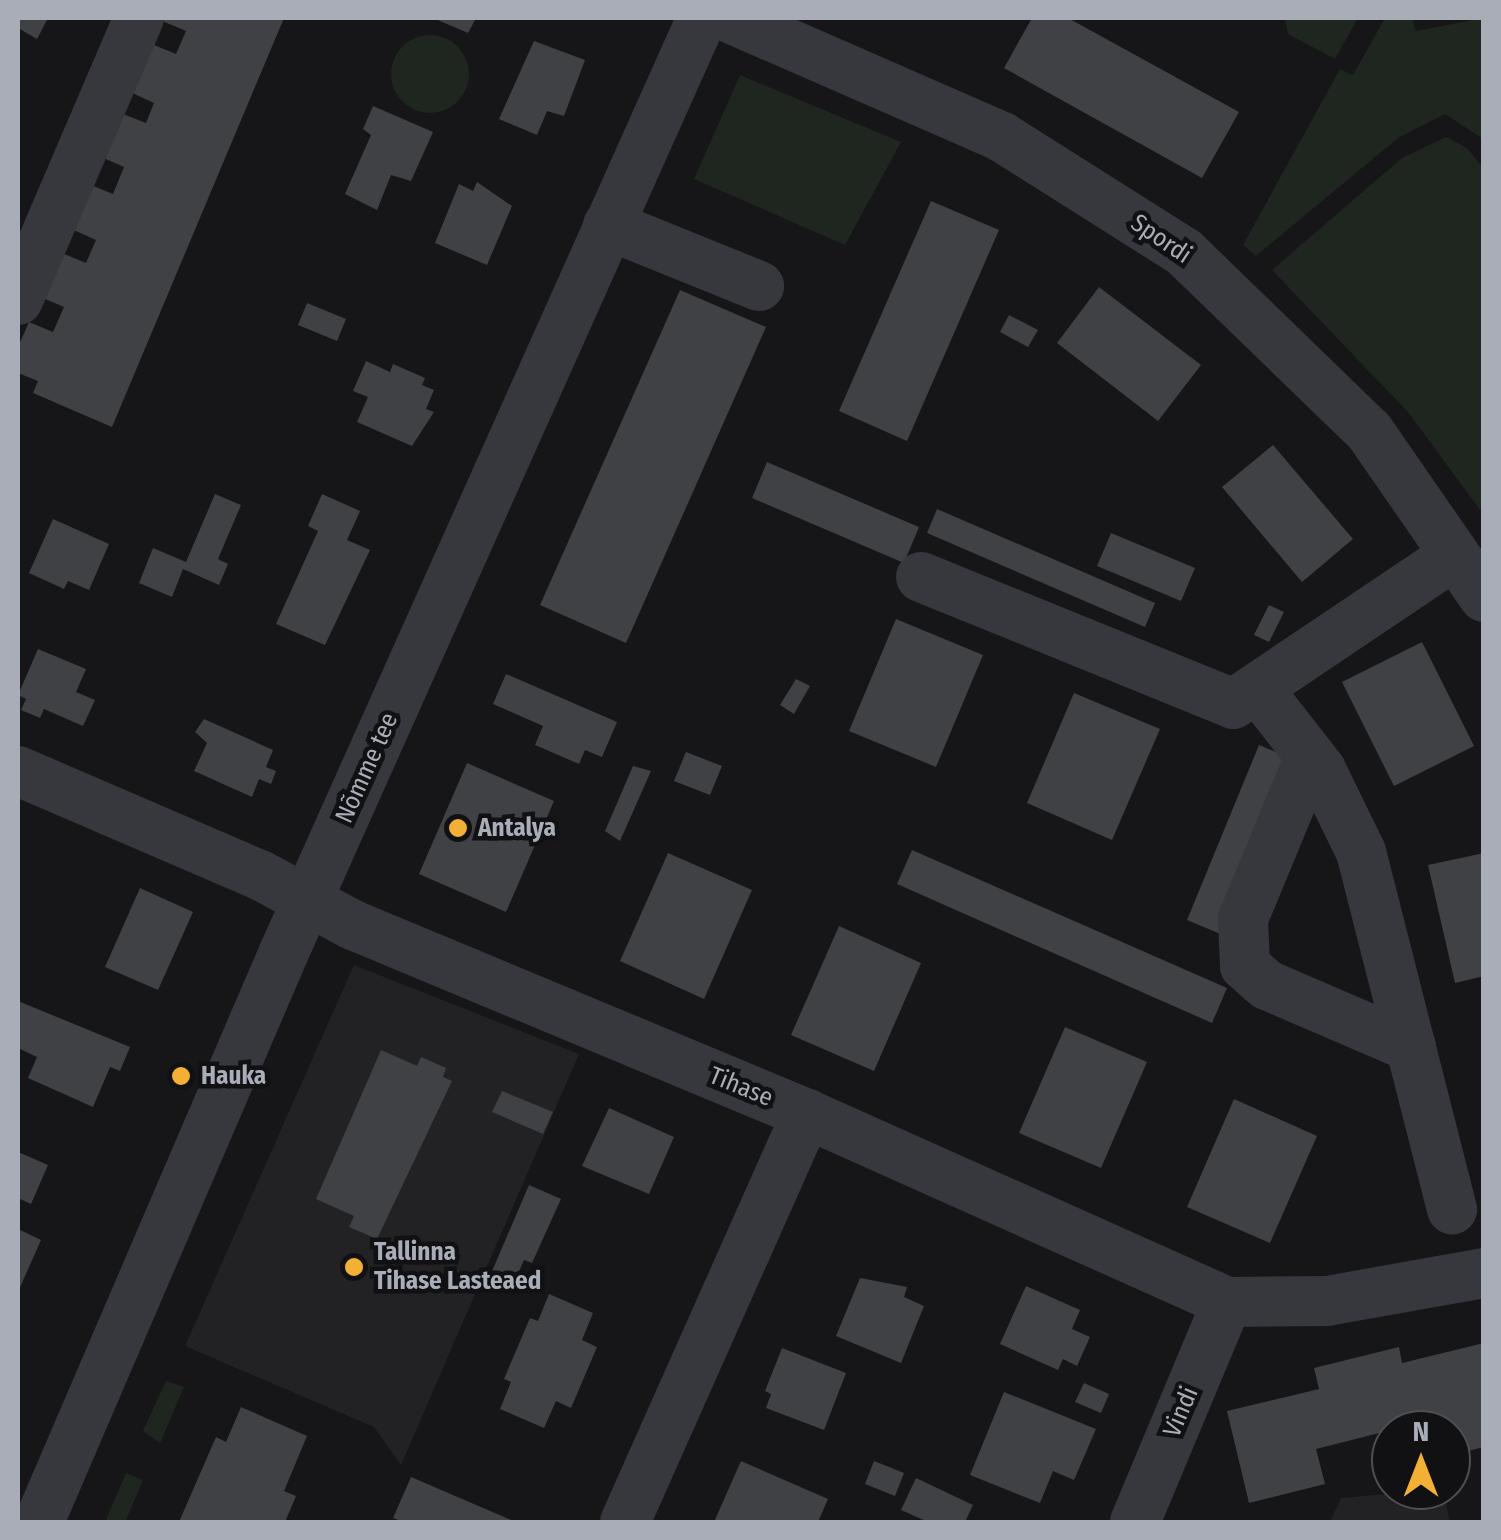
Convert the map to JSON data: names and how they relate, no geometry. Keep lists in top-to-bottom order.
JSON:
{
  "streets": {
    "street": [
      "Spordi",
      "Nõmme tee",
      "Tihase",
      "Vindi"
    ]
  },
  "crossings": [
    ["Nõmme tee", "Tihase"],
    ["Tihase", "Vindi"]
  ],
  "places": ["Antalya", "Hauka", "Tallinna Tihase Lasteaed"],
  "north": "top"
}
